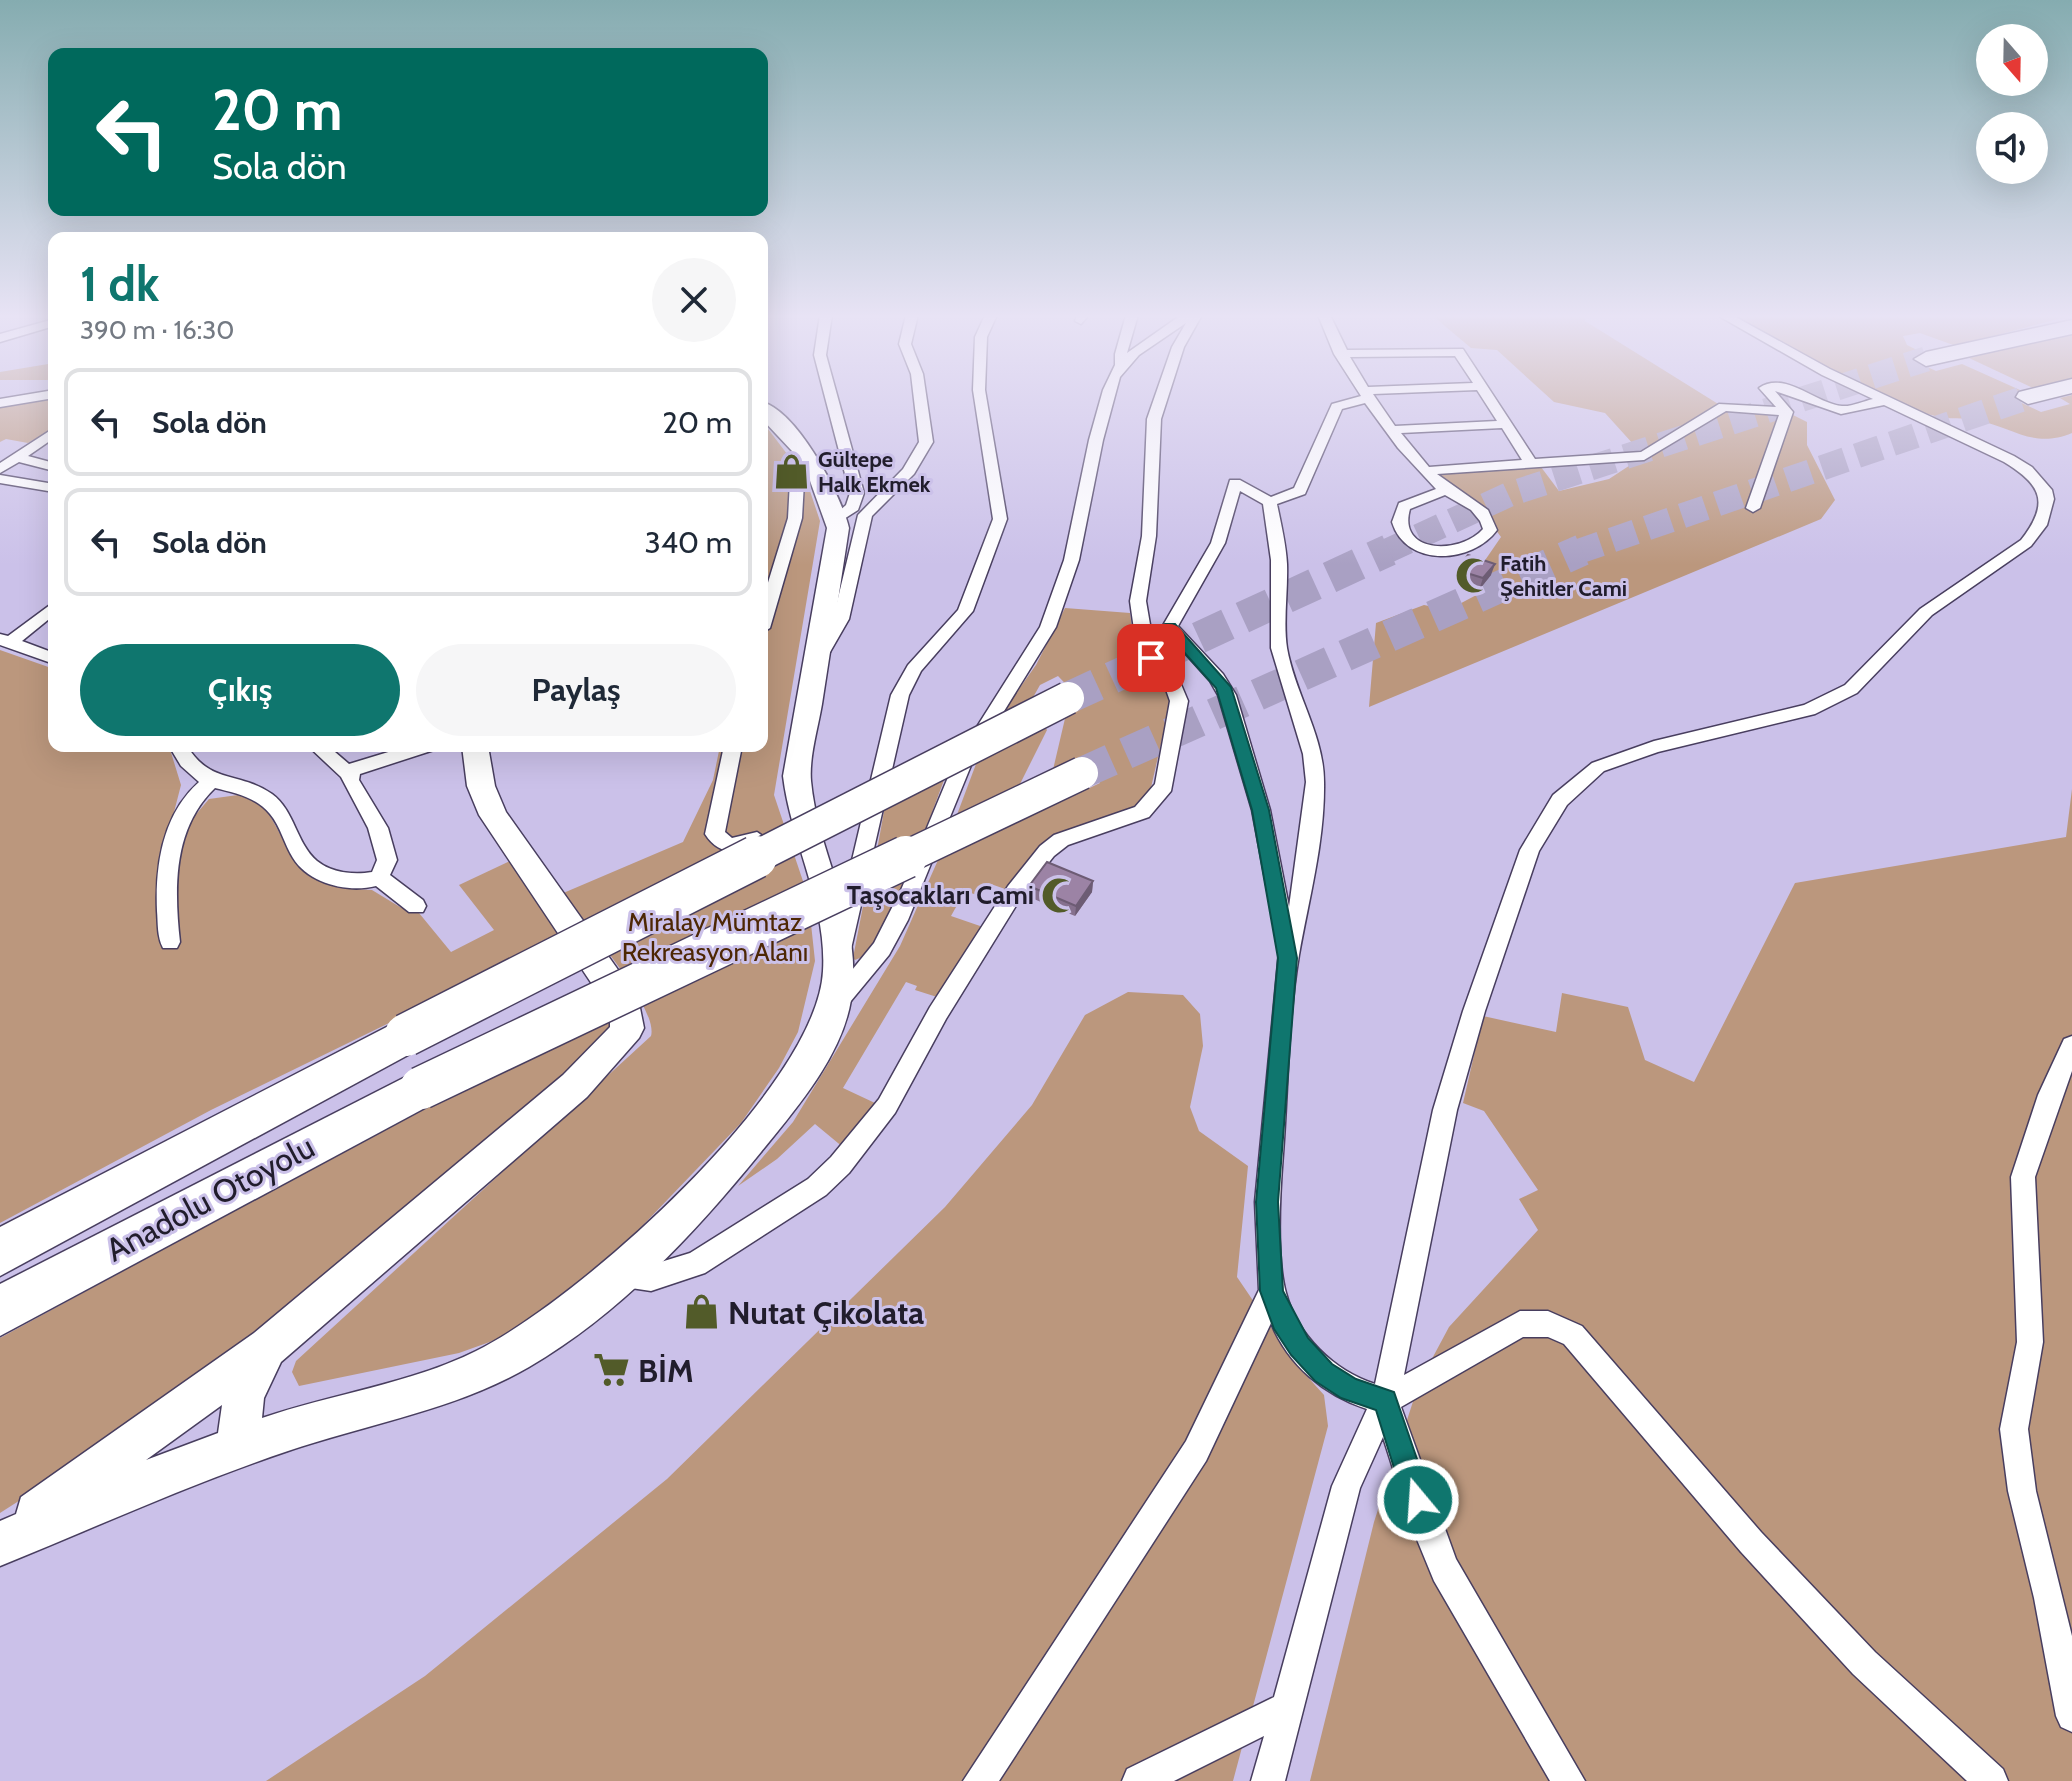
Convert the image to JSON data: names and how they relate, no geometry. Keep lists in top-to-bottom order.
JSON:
{
  "streets": {
    "highway": ["Anadolu Otoyolu"]
  },
  "parks": ["Miralay Mümtaz Rekreasyon Alanı"],
  "places": {
    "shop": ["Gültepe Halk Ekmek", "Nutat Çikolata"],
    "mosque": ["Fatih Şehitler Cami", "Taşocakları Cami"],
    "supermarket": ["BİM"]
  },
  "north": "bottom",
  "page": {
    "turn": ["20 m", "Sola dön"],
    "heading": ["1 dk", "390 m · 16:30"],
    "list": [
      {
        "name": "Sola dön",
        "value": "20 m"
      },
      {
        "name": "Sola dön",
        "value": "340 m"
      }
    ],
    "buttons": ["Çıkış", "Paylaş"]
  }
}
